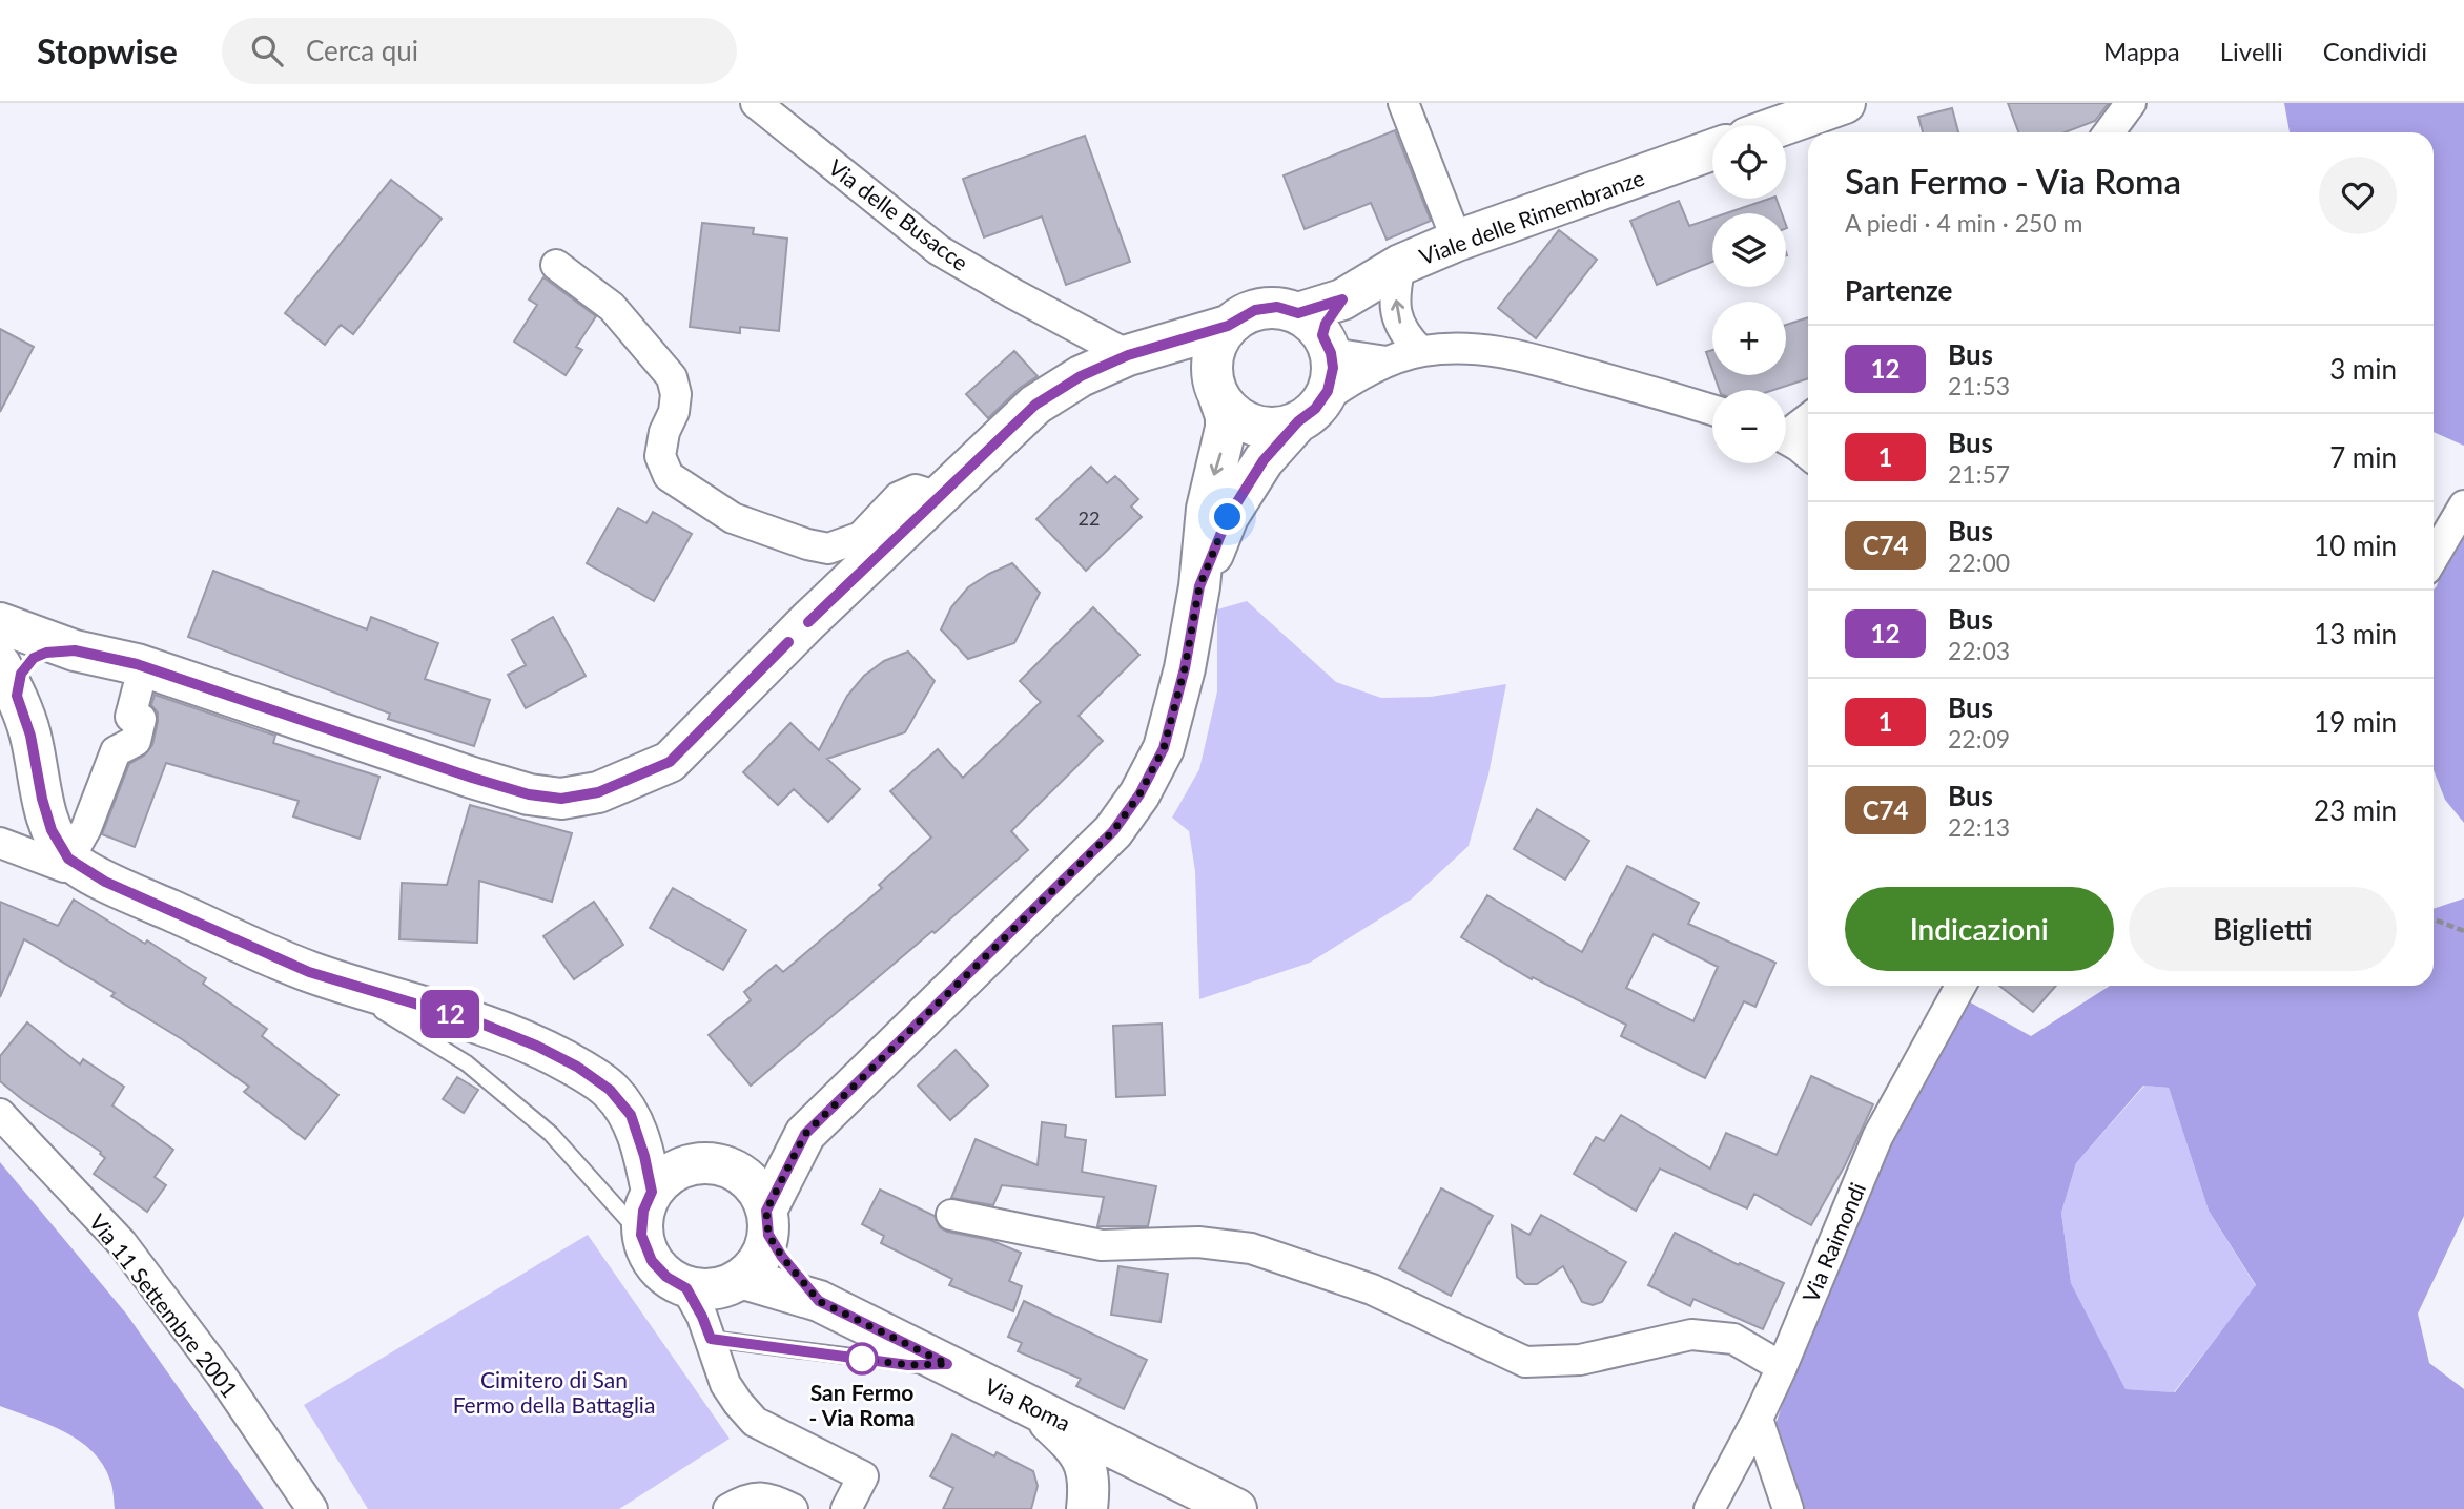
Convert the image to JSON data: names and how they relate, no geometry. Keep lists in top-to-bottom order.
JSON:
{
  "streets": {
    "main road": ["Viale delle Rimembranze", "Via Roma"],
    "street": ["Via delle Busacce", "Via Raimondi", "Via 11 Settembre 2001"]
  },
  "parks": ["Cimitero di San Fermo della Battaglia"],
  "places": ["San Fermo - Via Roma"],
  "lines": ["bus line 12"],
  "house_numbers": ["22"],
  "page": {
    "header": "Stopwise",
    "search": "Cerca qui",
    "nav": ["Mappa", "Livelli", "Condividi"],
    "on_map": "12",
    "map_buttons": ["+", "−"],
    "heading": [
      ["San Fermo - Via Roma", "A piedi · 4 min · 250 m"],
      "Partenze"
    ],
    "list": [
      {
        "mark": "12",
        "name": "Bus",
        "note": "21:53",
        "value": "3 min"
      },
      {
        "mark": "1",
        "name": "Bus",
        "note": "21:57",
        "value": "7 min"
      },
      {
        "mark": "C74",
        "name": "Bus",
        "note": "22:00",
        "value": "10 min"
      },
      {
        "mark": "12",
        "name": "Bus",
        "note": "22:03",
        "value": "13 min"
      },
      {
        "mark": "1",
        "name": "Bus",
        "note": "22:09",
        "value": "19 min"
      },
      {
        "mark": "C74",
        "name": "Bus",
        "note": "22:13",
        "value": "23 min"
      }
    ],
    "buttons": ["Indicazioni", "Biglietti"]
  }
}
